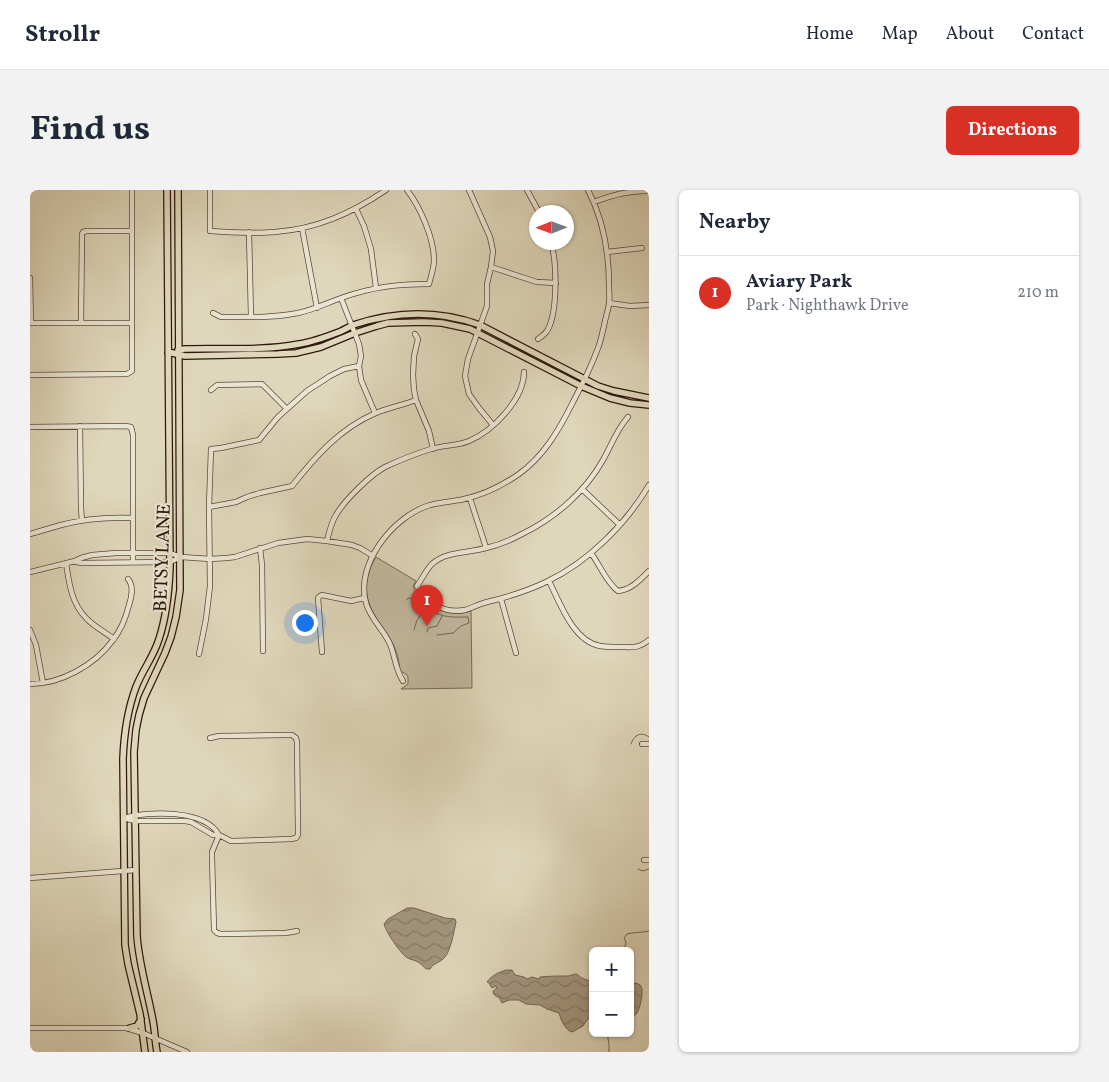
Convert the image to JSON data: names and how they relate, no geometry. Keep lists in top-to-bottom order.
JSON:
{
  "streets": {
    "main road": ["BETSY LANE"]
  },
  "north": "left",
  "page": {
    "header": "Strollr",
    "nav": [
      "Home",
      "Map",
      "About",
      "Contact"
    ],
    "title": "Find us",
    "buttons": "Directions",
    "heading": "Nearby",
    "list": [
      {
        "mark": "1",
        "name": "Aviary Park",
        "note": "Park · Nighthawk Drive",
        "value": "210 m"
      }
    ],
    "pins": "1",
    "map_buttons": ["+", "−"]
  }
}
